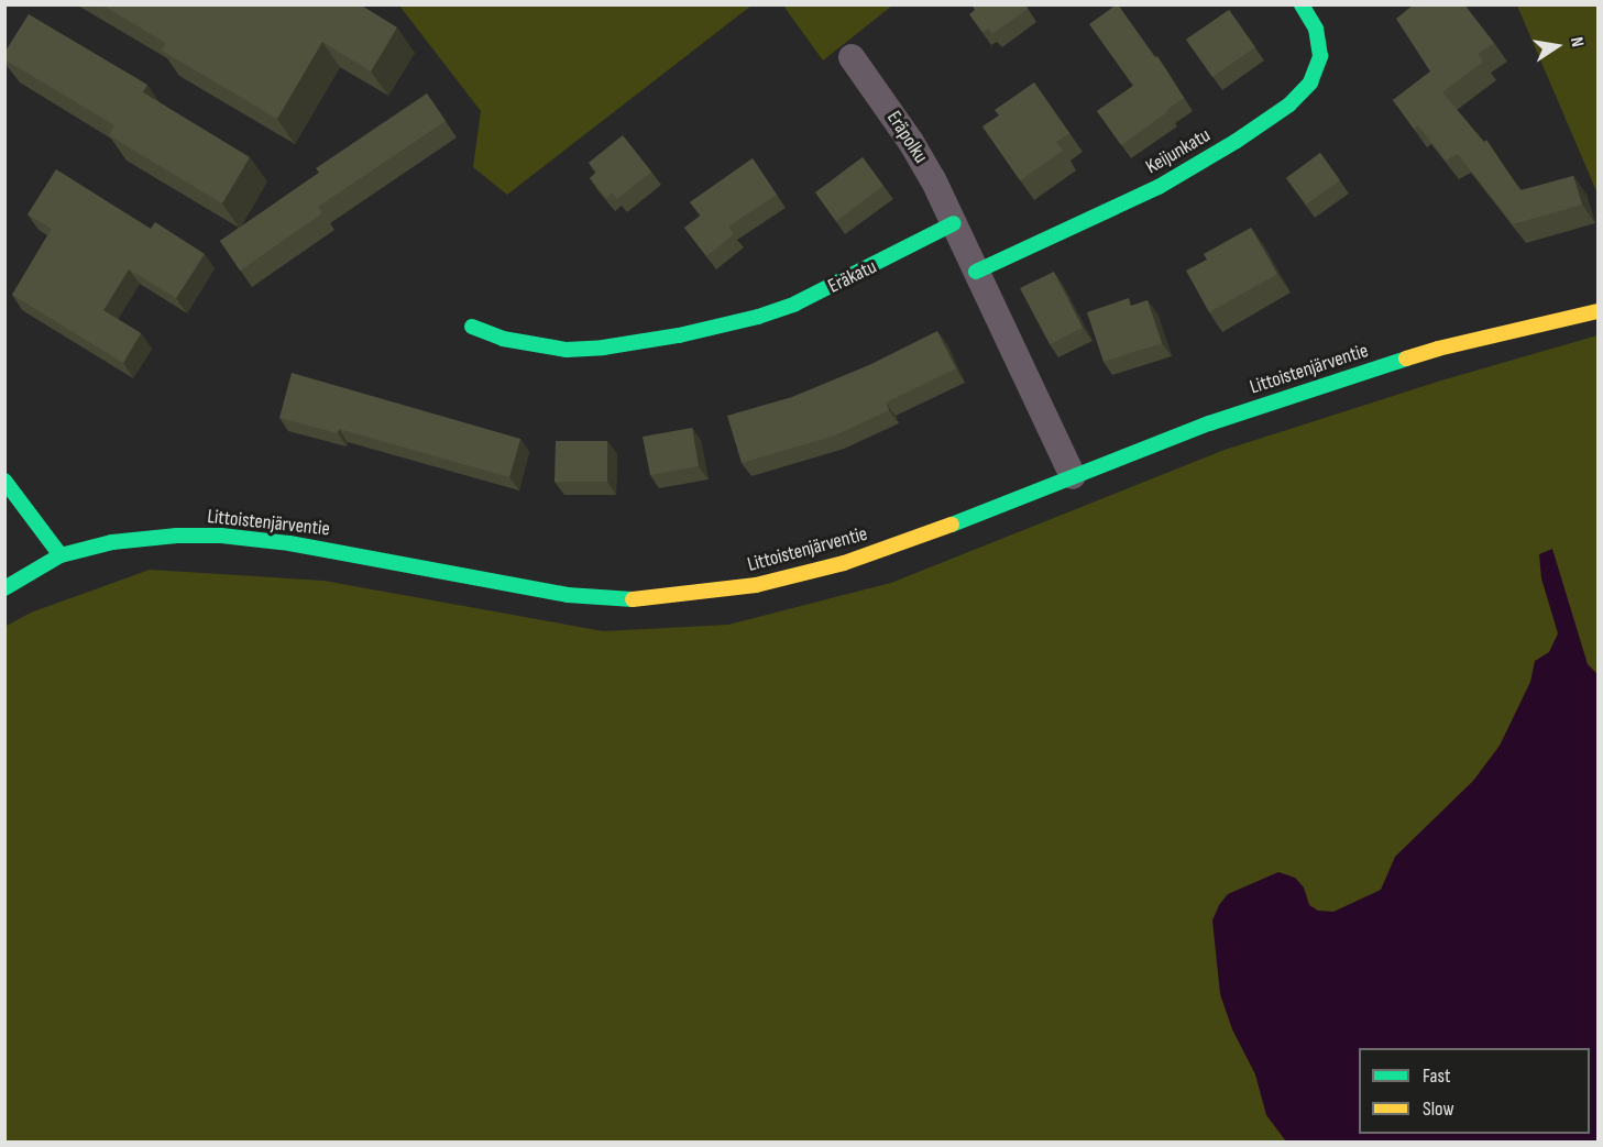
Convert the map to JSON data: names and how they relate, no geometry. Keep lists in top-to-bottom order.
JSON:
{
  "streets": {
    "street": [
      "Eräpolku",
      "Keijunkatu",
      "Eräkatu",
      "Littoistenjärventie"
    ]
  },
  "crossings": [
    ["Eräpolku", "Eräkatu"]
  ],
  "legend": ["Fast", "Slow"],
  "north": "right"
}
